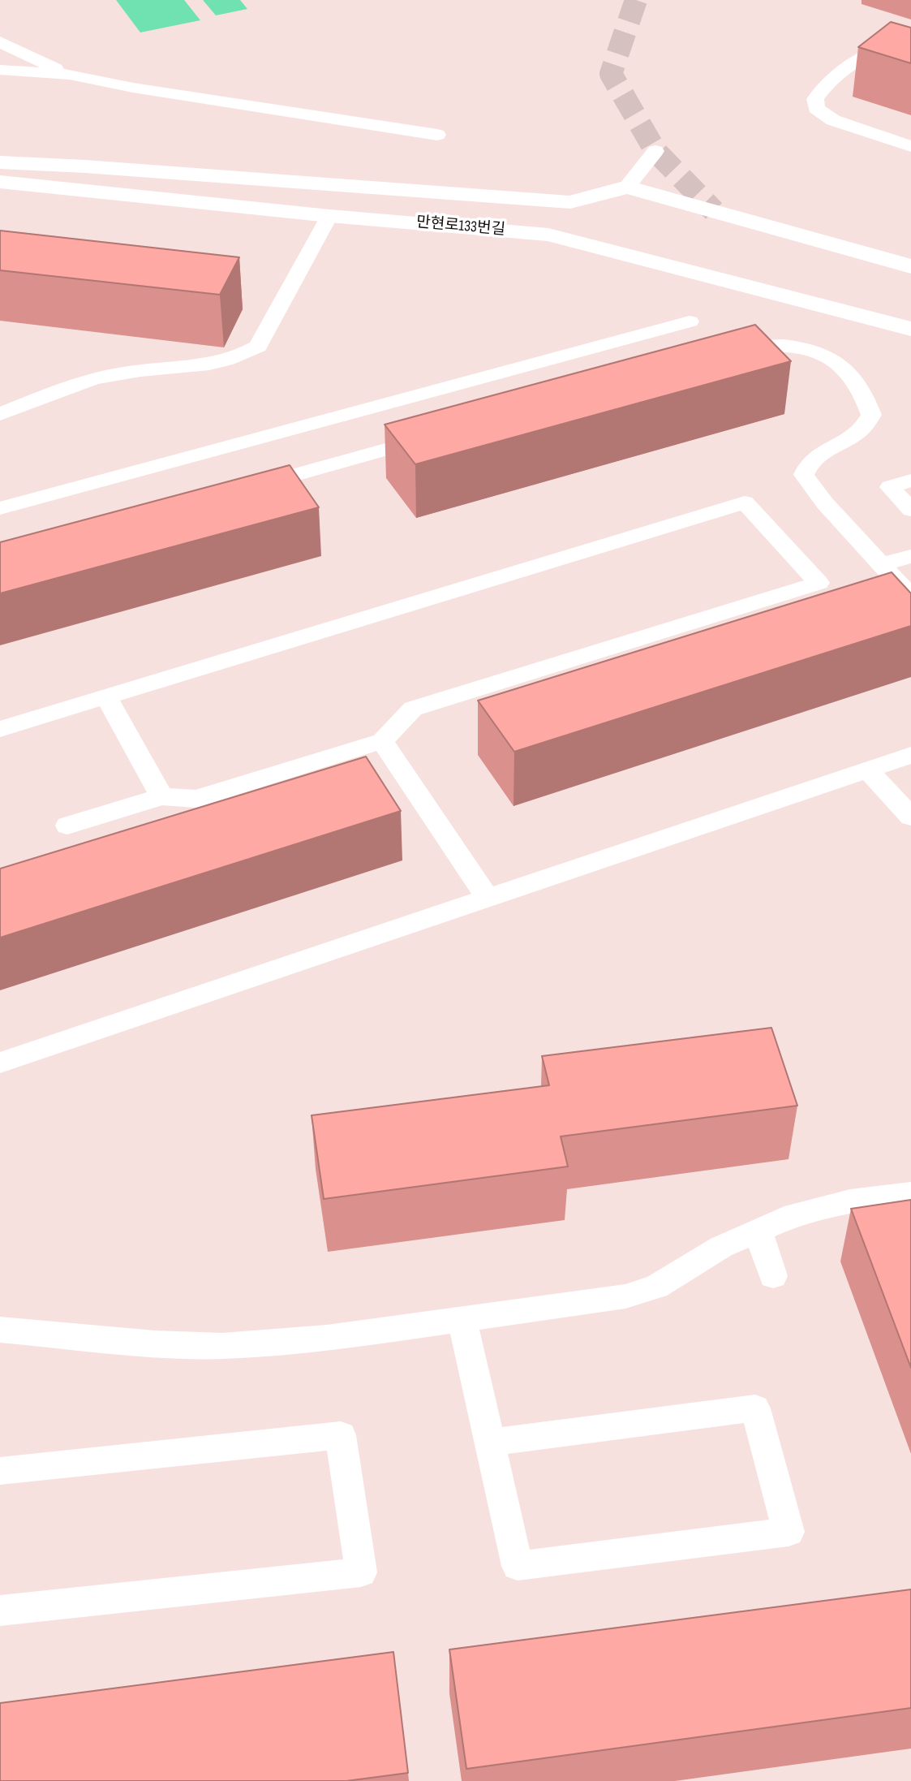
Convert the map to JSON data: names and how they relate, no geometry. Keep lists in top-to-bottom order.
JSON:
{
  "streets": {
    "street": ["만현로133번길"]
  }
}
